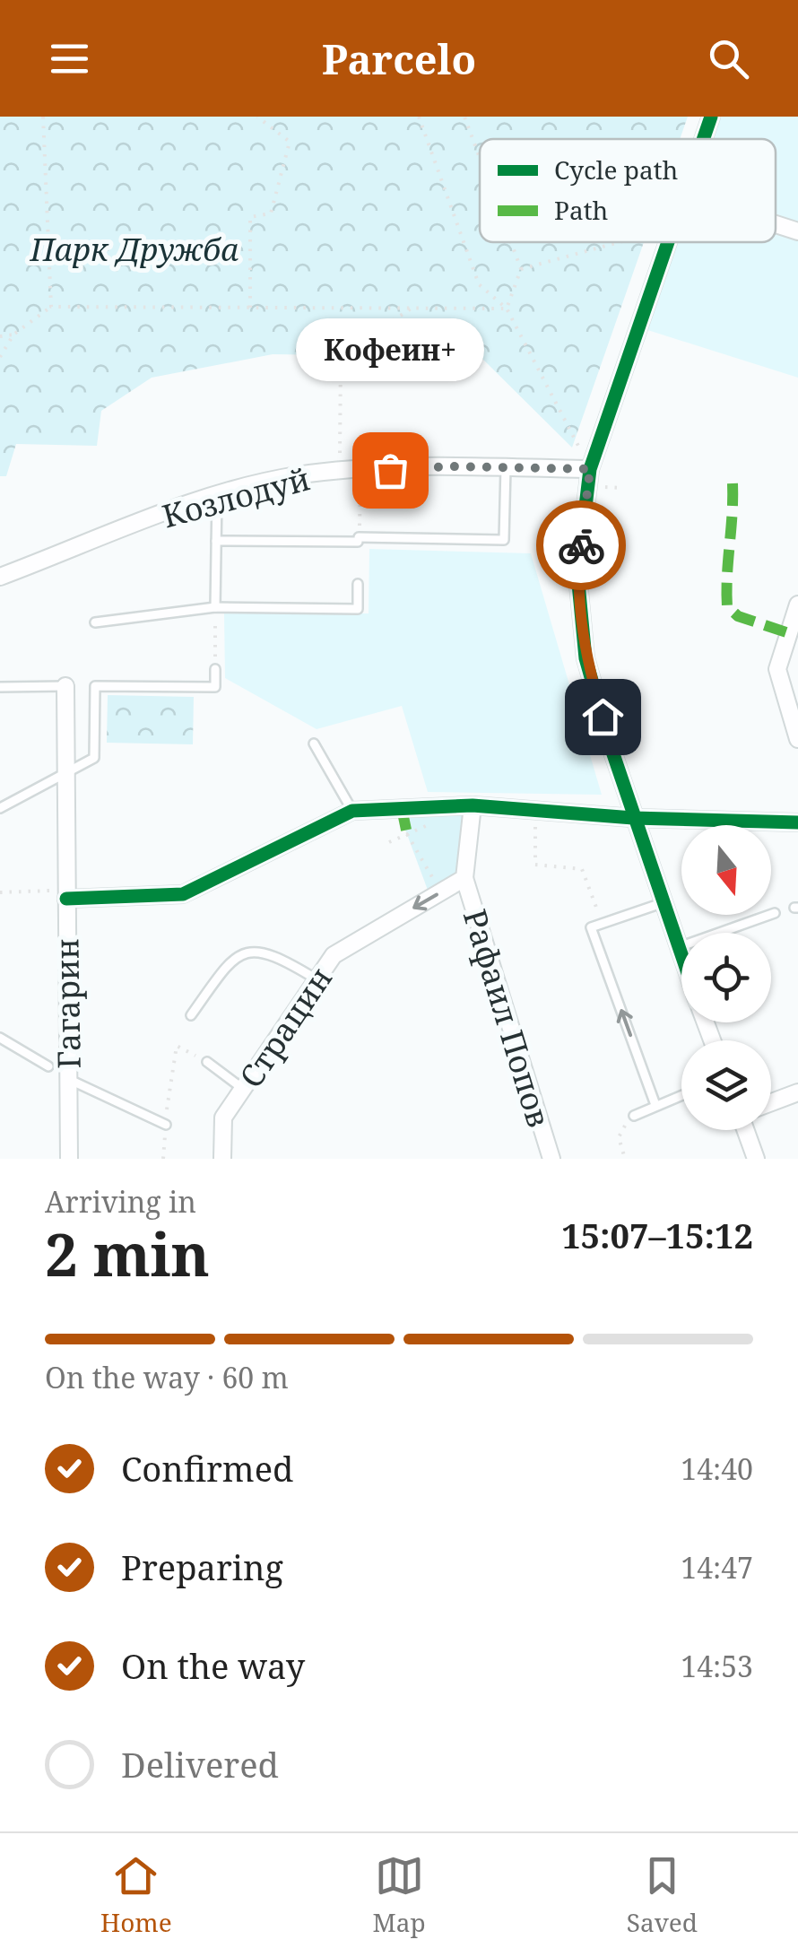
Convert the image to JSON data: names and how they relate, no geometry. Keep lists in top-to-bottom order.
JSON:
{
  "streets": {
    "street": [
      "Козлодуй",
      "Гагарин",
      "Рафаил Попов",
      "Страцин"
    ]
  },
  "crossings": [
    ["Рафаил Попов", "Страцин"]
  ],
  "parks": ["Парк Дружба"],
  "places": ["Кофеин+"],
  "legend": ["Cycle path", "Path"],
  "north": "bottom",
  "page": {
    "header": "Parcelo",
    "bubble": "Кофеин+",
    "heading": ["2 min", "Arriving in", "15:07–15:12"],
    "bar": "On the way · 60 m",
    "list": [
      ["Confirmed", "14:40"],
      ["Preparing", "14:47"],
      ["On the way", "14:53"],
      "Delivered"
    ],
    "tabs": ["Home", "Map", "Saved"]
  }
}
